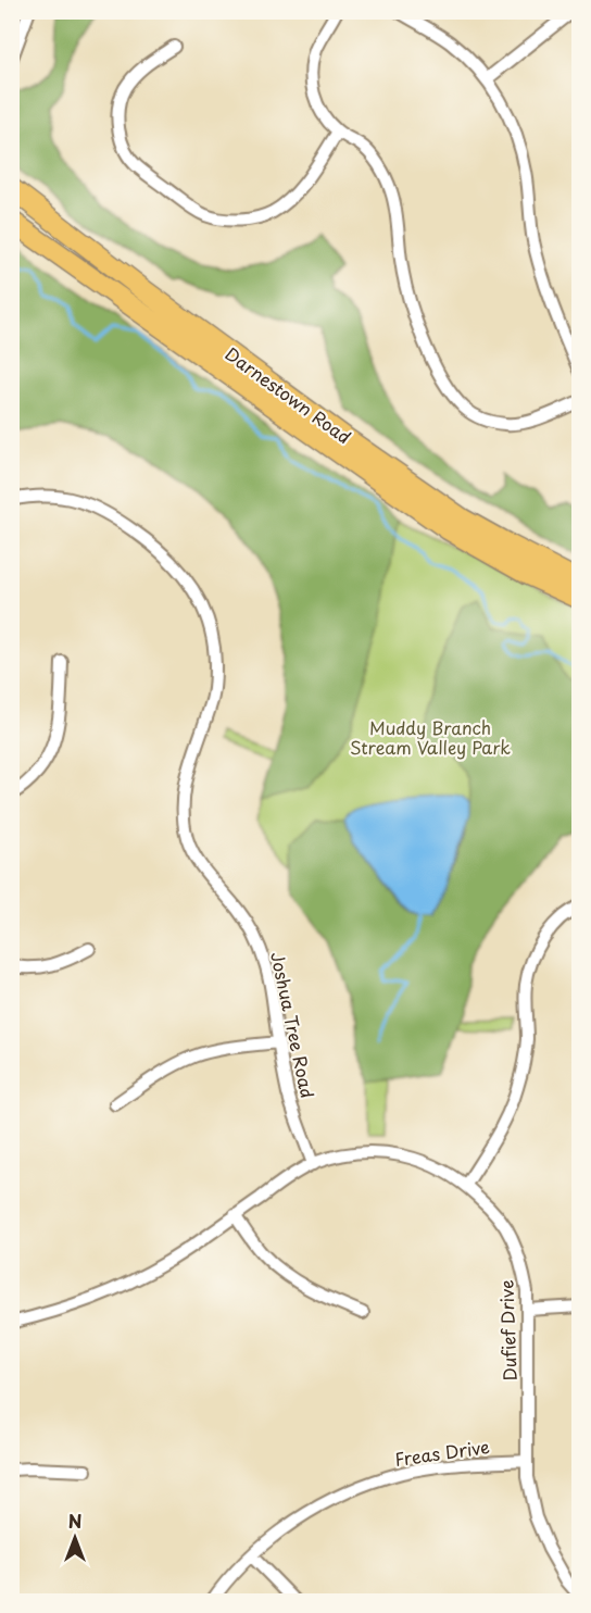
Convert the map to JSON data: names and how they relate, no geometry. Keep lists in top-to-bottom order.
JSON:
{
  "streets": {
    "main road": ["Darnestown Road"],
    "street": ["Joshua Tree Road", "Dufief Drive", "Freas Drive"]
  },
  "crossings": [
    ["Joshua Tree Road", "Dufief Drive"],
    ["Dufief Drive", "Freas Drive"]
  ],
  "parks": ["Muddy Branch Stream Valley Park"],
  "north": "top"
}
